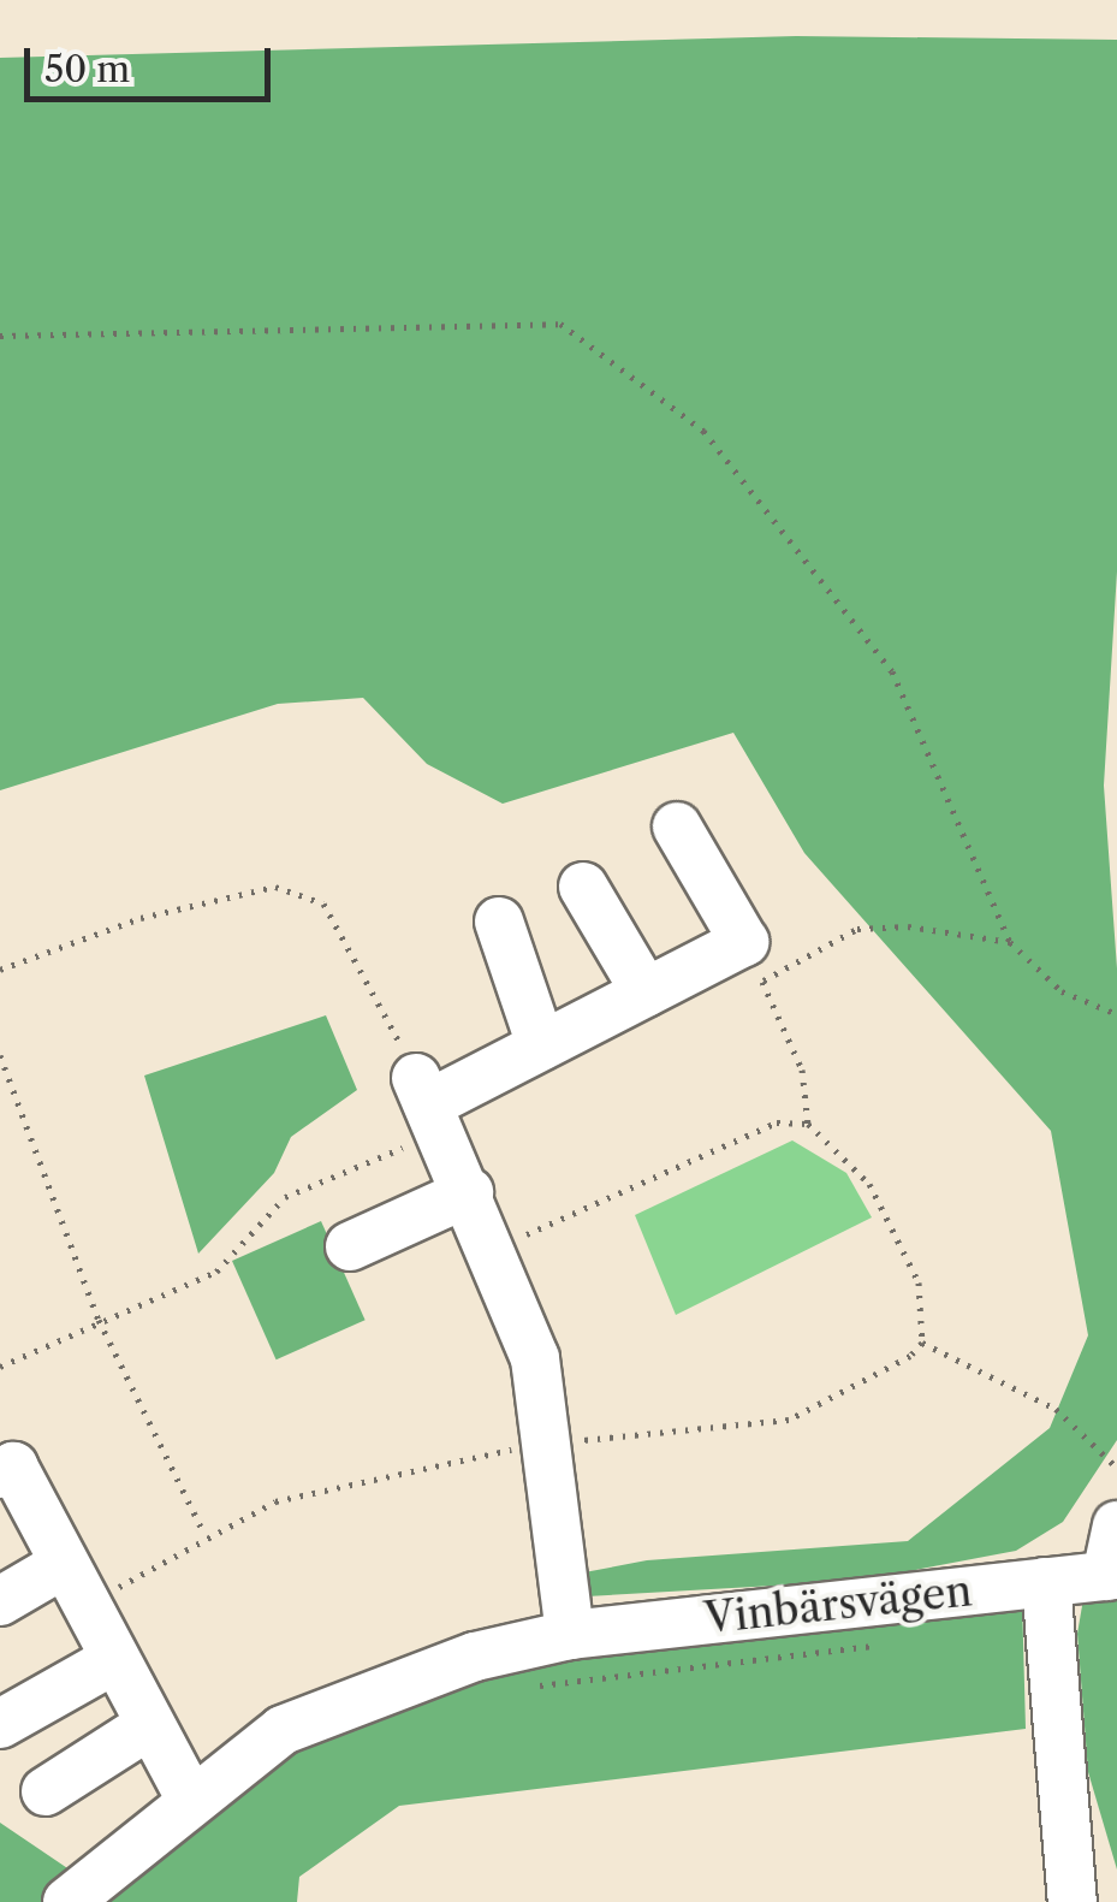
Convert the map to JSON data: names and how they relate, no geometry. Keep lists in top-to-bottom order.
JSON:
{
  "streets": {
    "street": ["Vinbärsvägen"]
  },
  "scale_bar": "50 m"
}
